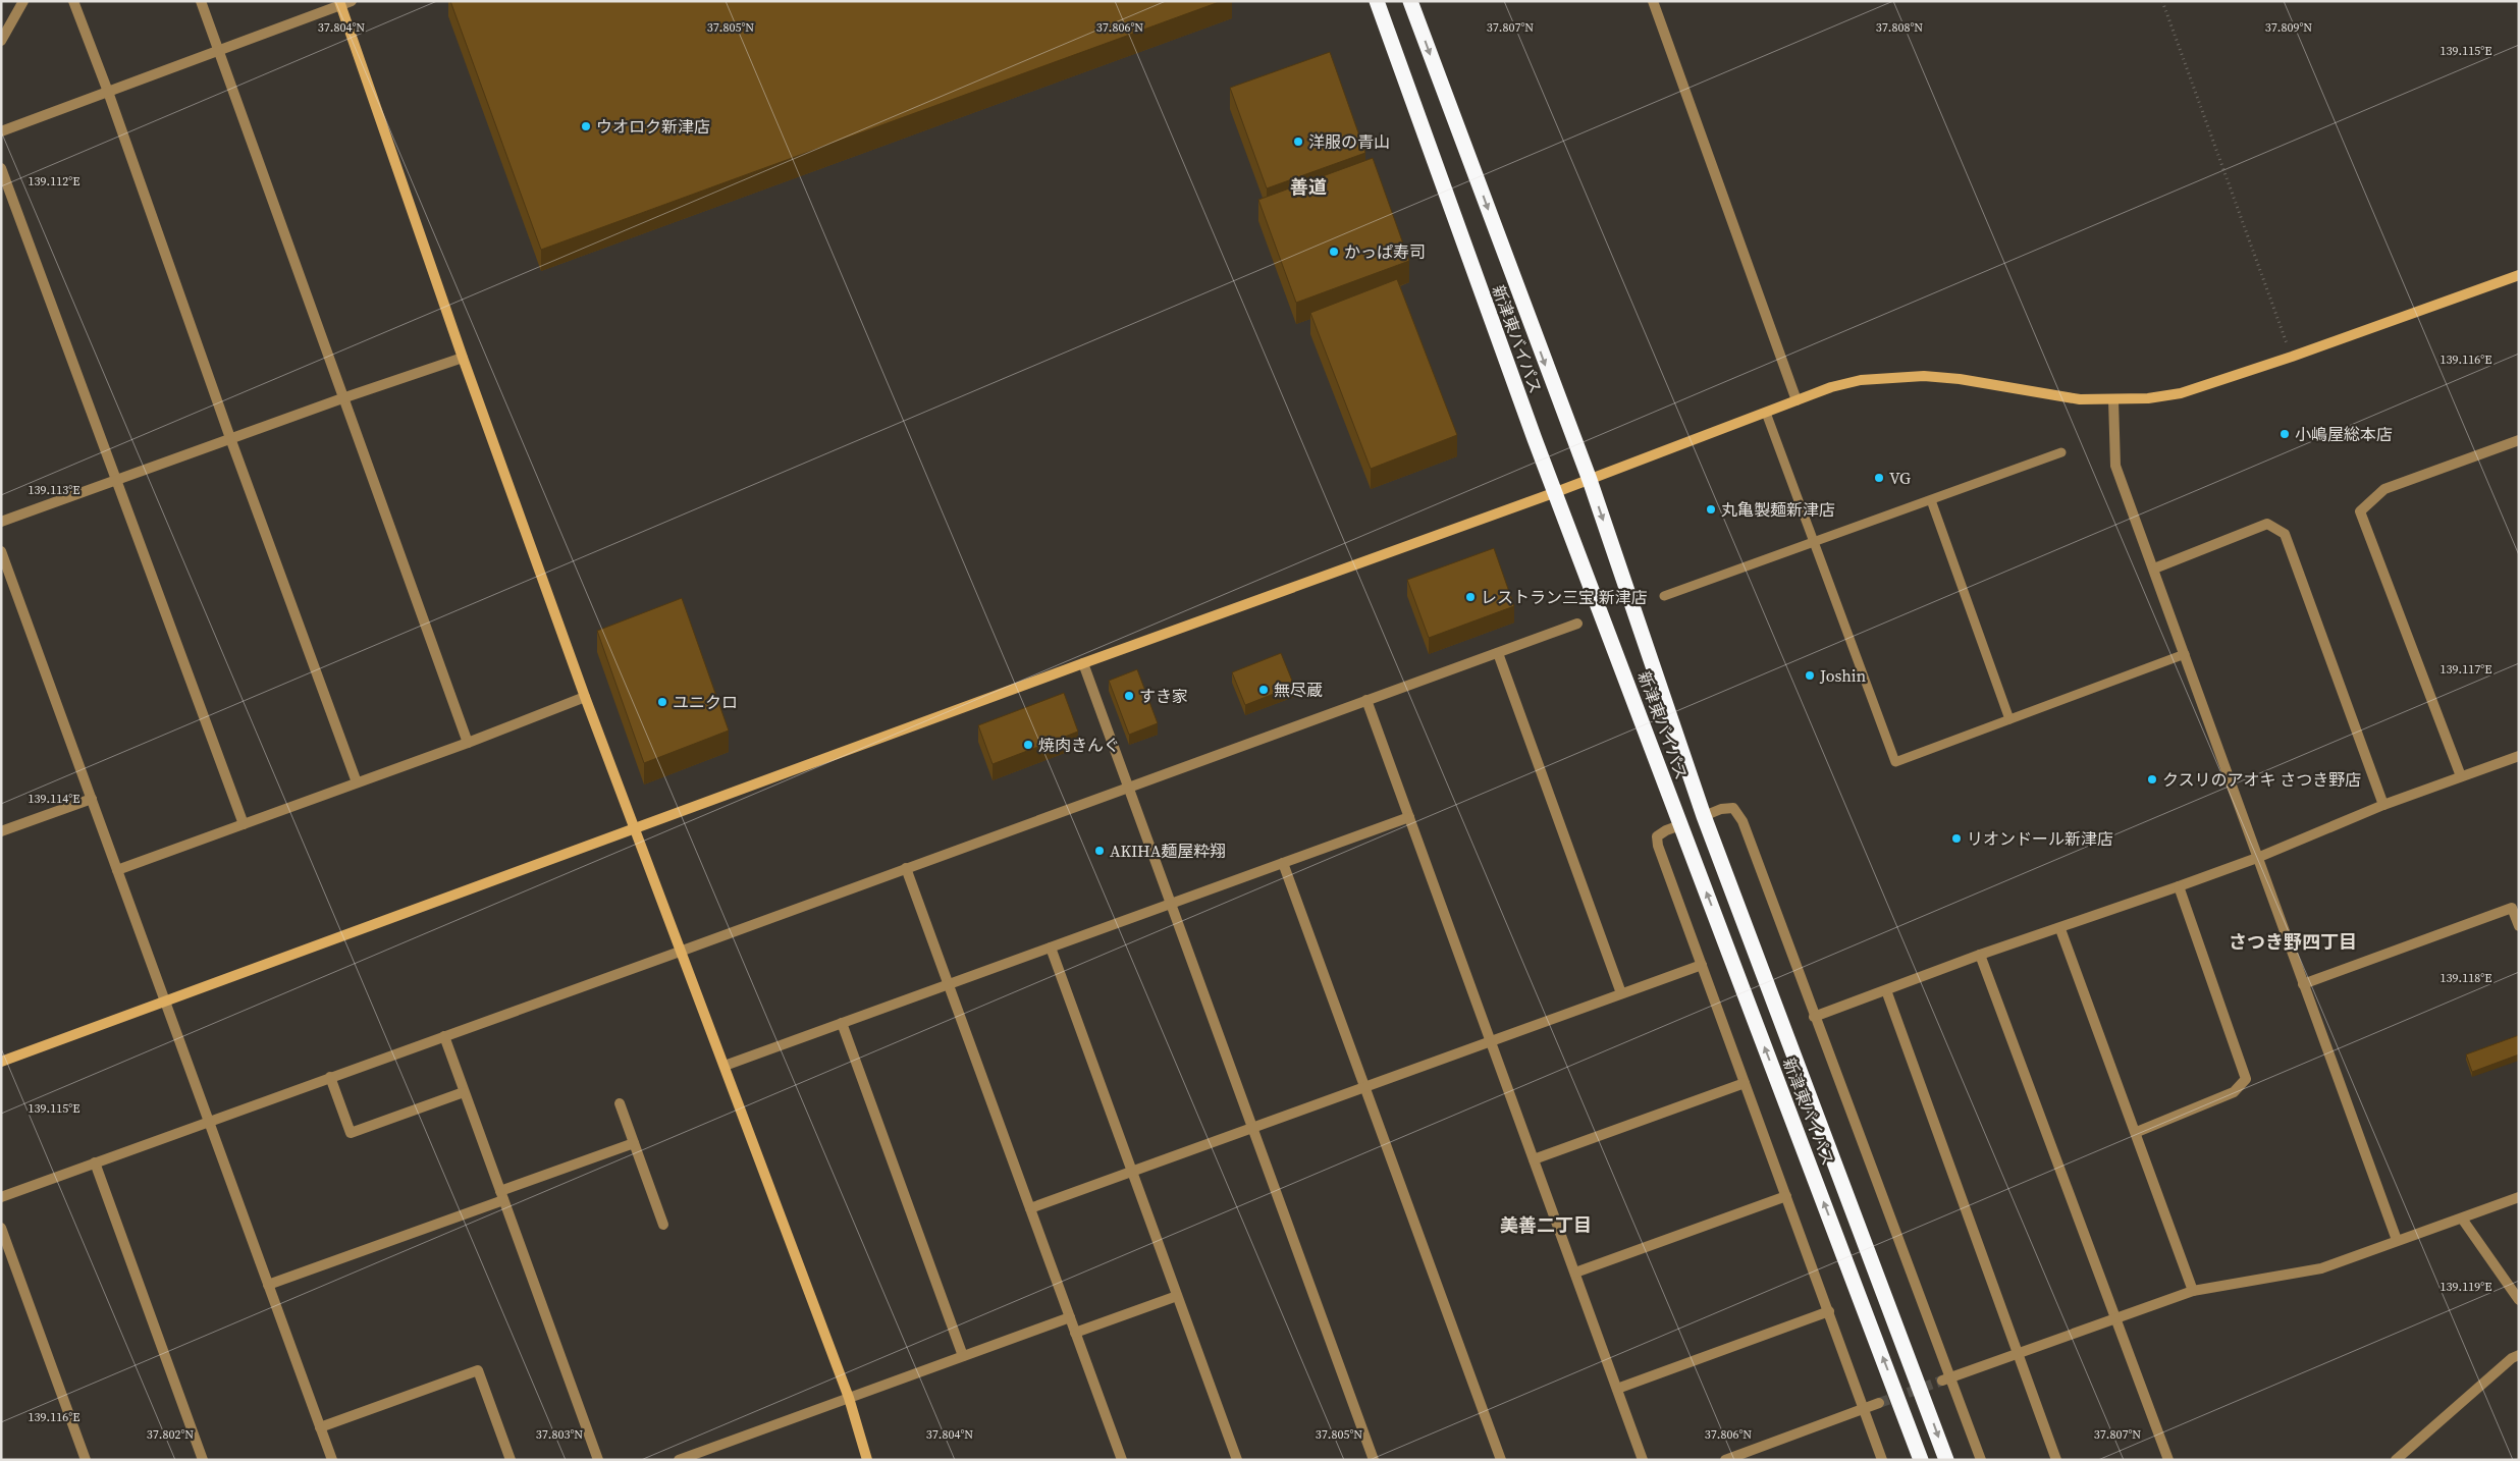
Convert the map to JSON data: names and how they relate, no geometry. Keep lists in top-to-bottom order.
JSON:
{
  "streets": {
    "highway": ["新津東バイパス"]
  },
  "districts": ["善道", "さつき野四丁目", "美善二丁目"],
  "places": [
    "ウオロク新津店",
    "洋服の青山",
    "かっぱ寿司",
    "小嶋屋総本店",
    "VG",
    "丸亀製麺新津店",
    "レストラン三宝 新津店",
    "Joshin",
    "無尽蔵",
    "すき家",
    "ユニクロ",
    "焼肉きんぐ",
    "クスリのアオキ さつき野店",
    "リオンドール新津店",
    "AKIHA麺屋粋翔"
  ],
  "coordinates": [
    "37.804°N",
    "37.805°N",
    "37.806°N",
    "37.807°N",
    "37.808°N",
    "37.809°N",
    "139.115°E",
    "139.112°E",
    "139.116°E",
    "139.113°E",
    "139.117°E",
    "139.114°E",
    "139.118°E",
    "139.119°E",
    "37.802°N",
    "37.803°N"
  ]
}
